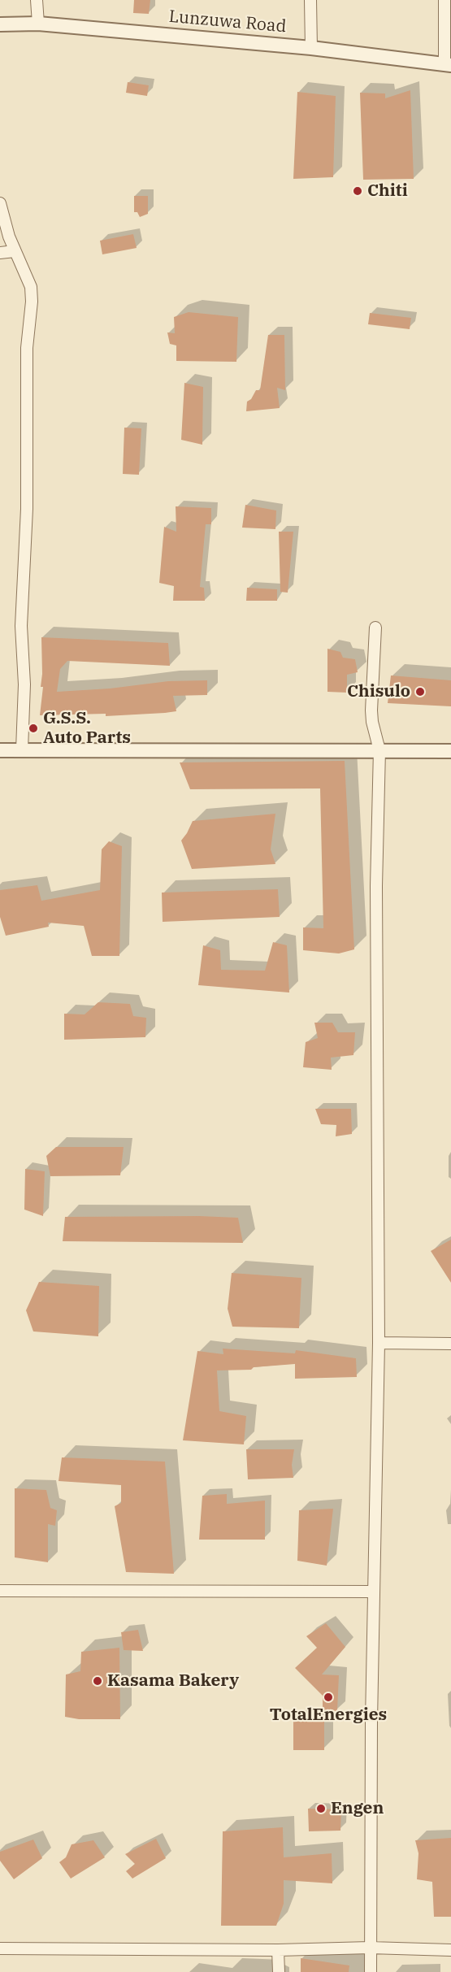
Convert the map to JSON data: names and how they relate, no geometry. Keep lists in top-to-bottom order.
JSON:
{
  "streets": {
    "street": ["Lunzuwa Road"]
  },
  "places": [
    "Chiti",
    "Chisulo",
    "G.S.S. Auto Parts",
    "Kasama Bakery",
    "TotalEnergies",
    "Engen"
  ]
}
